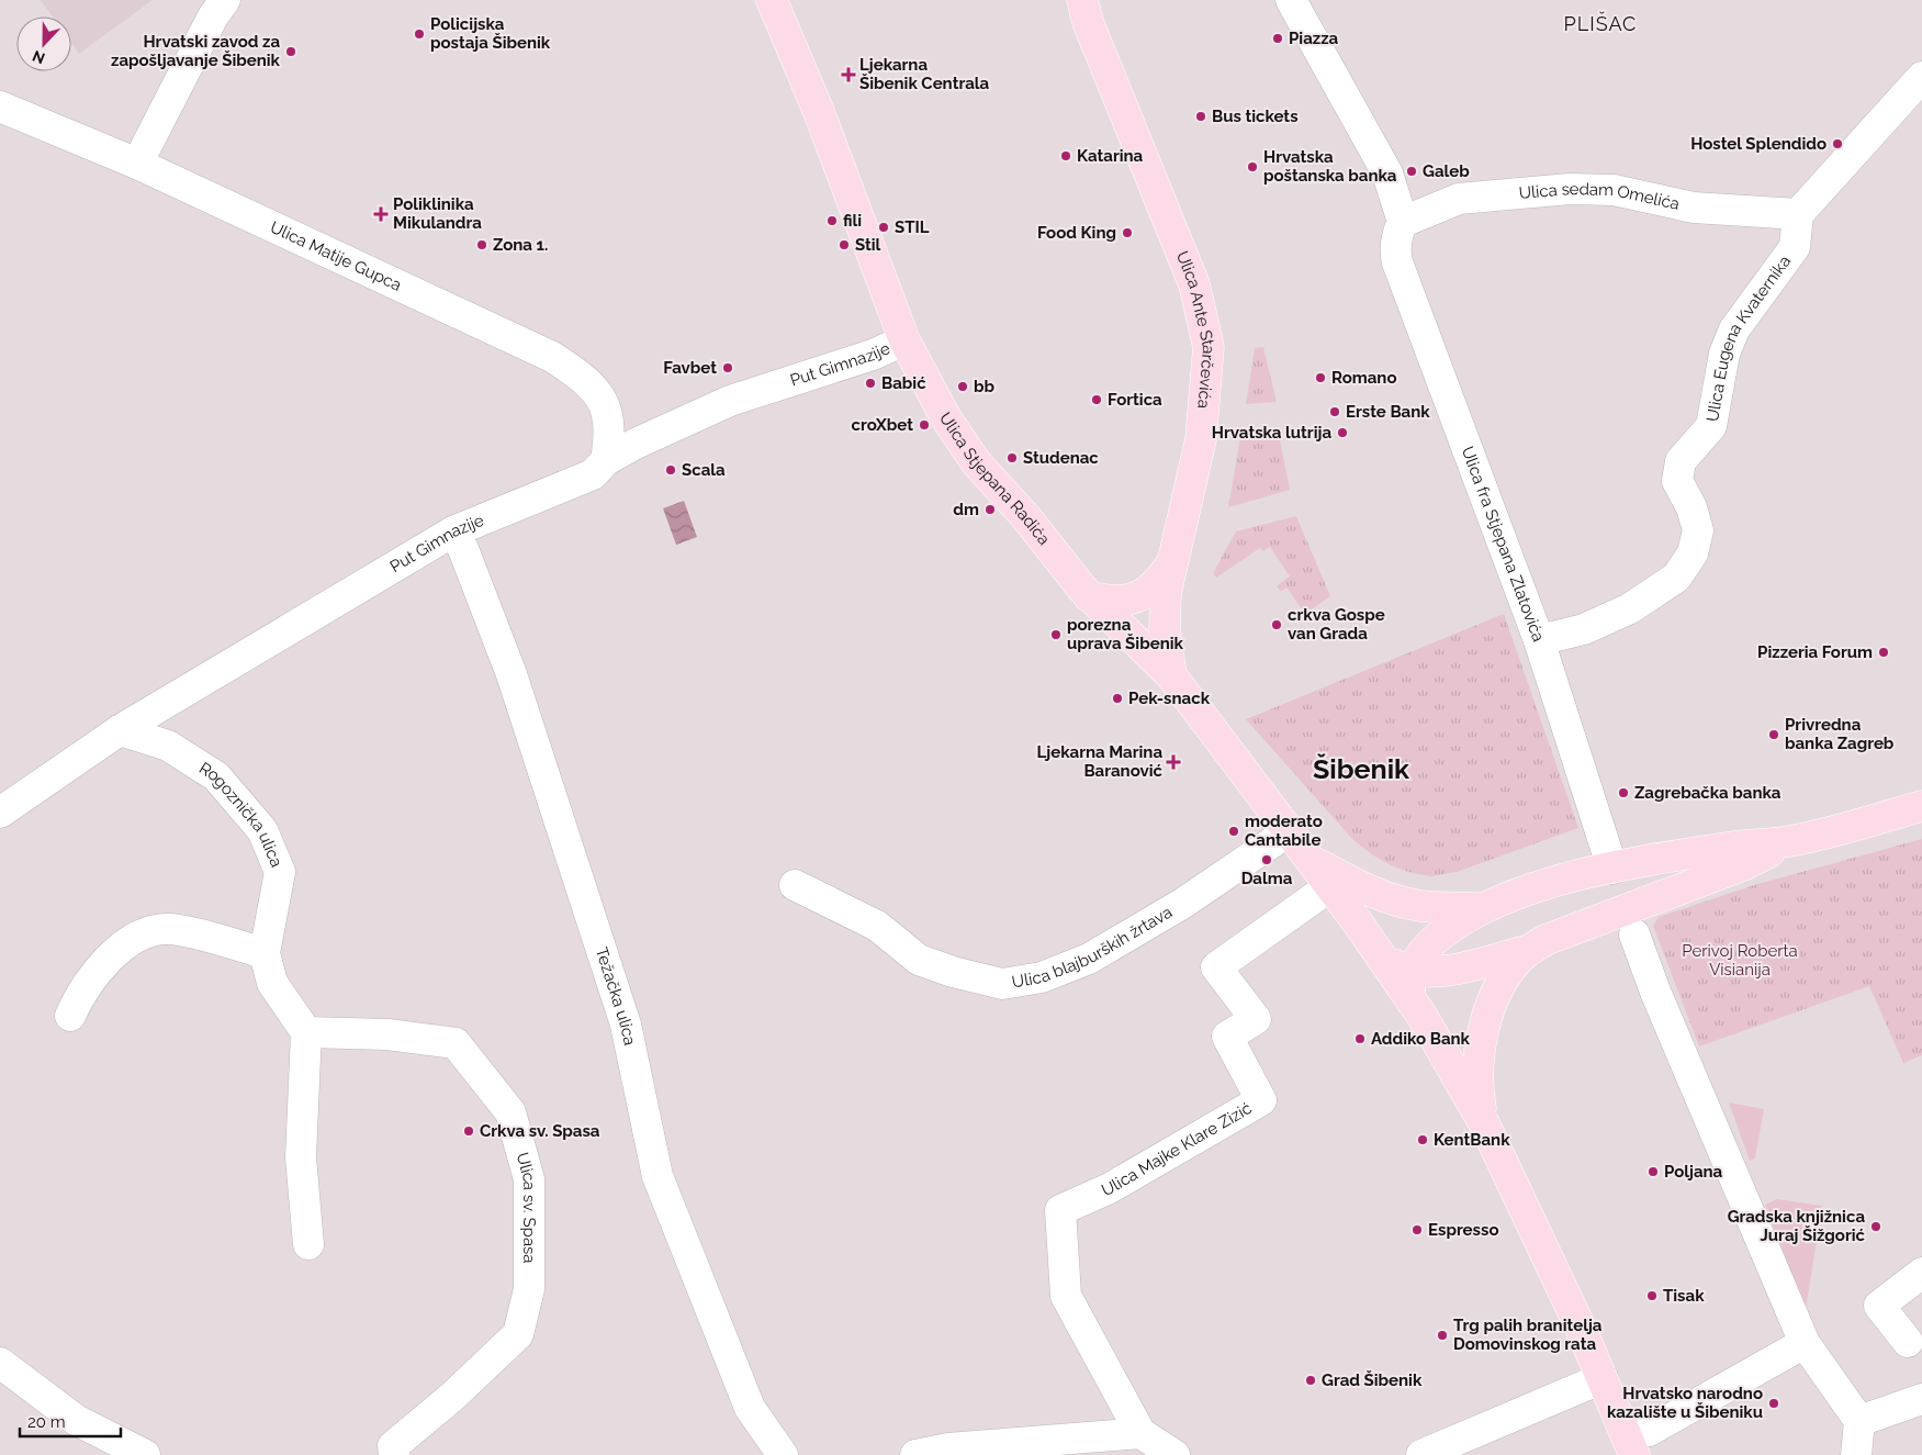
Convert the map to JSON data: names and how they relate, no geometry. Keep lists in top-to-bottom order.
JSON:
{
  "streets": {
    "main road": ["Ulica Ante Starčevića", "Ulica Stjepana Radića"],
    "street": [
      "Ulica sedam Omelića",
      "Ulica Matije Gupca",
      "Ulica Eugena Kvaternika",
      "Put Gimnazije",
      "Ulica fra Stjepana Zlatovića",
      "Rogoznička ulica",
      "Ulica blajburških žrtava",
      "Težačka ulica",
      "Ulica Majke Klare Zizić",
      "Ulica sv. Spasa"
    ]
  },
  "crossings": [
    ["Ulica sedam Omelića", "Ulica Eugena Kvaternika"],
    ["Ulica sedam Omelića", "Ulica fra Stjepana Zlatovića"],
    ["Ulica Matije Gupca", "Put Gimnazije"],
    ["Ulica Ante Starčevića", "Ulica Stjepana Radića"],
    ["Ulica Eugena Kvaternika", "Ulica fra Stjepana Zlatovića"],
    ["Put Gimnazije", "Ulica Stjepana Radića"],
    ["Put Gimnazije", "Rogoznička ulica"],
    ["Put Gimnazije", "Težačka ulica"],
    ["Ulica Stjepana Radića", "Ulica blajburških žrtava"],
    ["Ulica Stjepana Radića", "Ulica Majke Klare Zizić"],
    ["Rogoznička ulica", "Ulica sv. Spasa"]
  ],
  "districts": ["PLIŠAC", "Šibenik"],
  "parks": ["Perivoj Roberta Visianija"],
  "places": {
    "other": [
      "Policijska postaja Šibenik",
      "Piazza",
      "Hrvatski zavod za zapošljavanje Šibenik",
      "Bus tickets",
      "Hostel Splendido",
      "Katarina",
      "Hrvatska poštanska banka",
      "Galeb",
      "fili",
      "STIL",
      "Food King",
      "Zona 1.",
      "Stil",
      "Favbet",
      "Romano",
      "Babić",
      "bb",
      "Fortica",
      "Erste Bank",
      "croXbet",
      "Hrvatska lutrija",
      "Studenac",
      "Scala",
      "dm",
      "crkva Gospe van Grada",
      "porezna uprava Šibenik",
      "Pizzeria Forum",
      "Pek-snack",
      "Privredna banka Zagreb",
      "Zagrebačka banka",
      "moderato Cantabile",
      "Dalma",
      "Addiko Bank",
      "Crkva sv. Spasa",
      "KentBank",
      "Poljana",
      "Gradska knjižnica Juraj Šižgorić",
      "Espresso",
      "Tisak",
      "Trg palih branitelja Domovinskog rata",
      "Grad Šibenik",
      "Hrvatsko narodno kazalište u Šibeniku"
    ],
    "health": ["Ljekarna Šibenik Centrala", "Poliklinika Mikulandra", "Ljekarna Marina Baranović"]
  },
  "scale_bar": "20 m",
  "north": "bottom"
}
